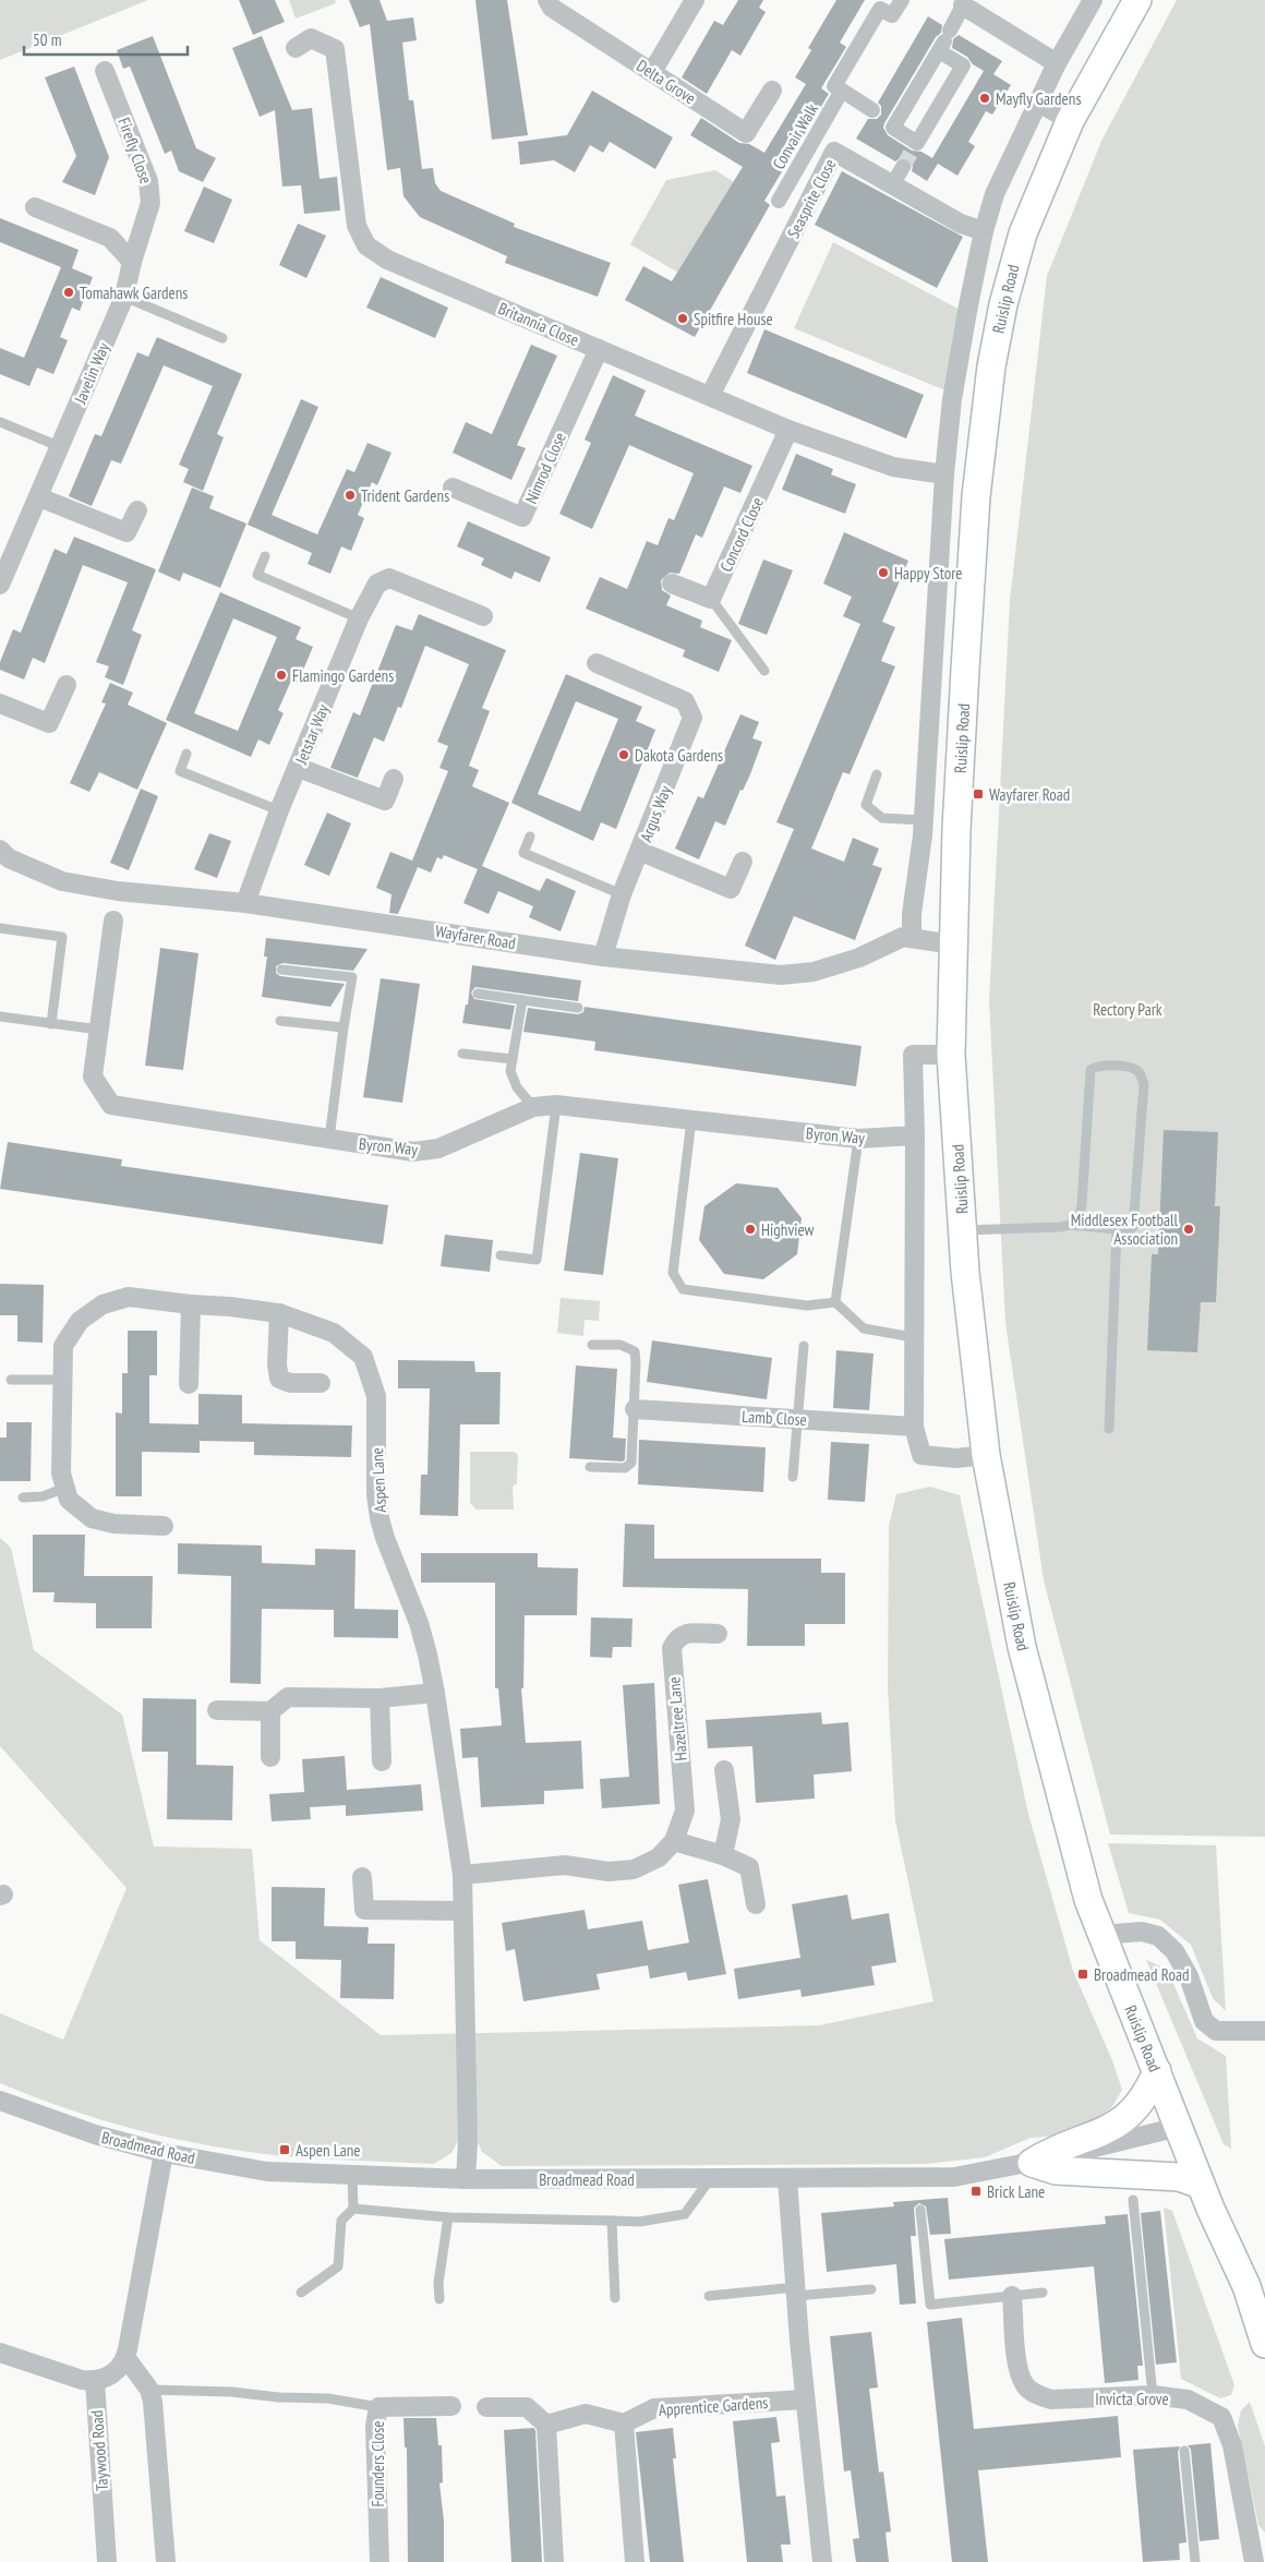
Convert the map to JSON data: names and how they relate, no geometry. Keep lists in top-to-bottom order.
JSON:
{
  "streets": {
    "main road": ["Ruislip Road"],
    "street": [
      "Delta Grove",
      "Convair Walk",
      "Firefly Close",
      "Seasprite Close",
      "Britannia Close",
      "Javelin Way",
      "Nimrod Close",
      "Concord Close",
      "Jetstar Way",
      "Argus Way",
      "Wayfarer Road",
      "Byron Way",
      "Lamb Close",
      "Aspen Lane",
      "Hazeltree Lane",
      "Broadmead Road",
      "Invicta Grove",
      "Apprentice Gardens",
      "Taywood Road",
      "Founders Close"
    ]
  },
  "crossings": [
    ["Firefly Close", "Javelin Way"],
    ["Seasprite Close", "Britannia Close"],
    ["Ruislip Road", "Wayfarer Road"],
    ["Ruislip Road", "Broadmead Road"],
    ["Britannia Close", "Nimrod Close"],
    ["Britannia Close", "Concord Close"],
    ["Jetstar Way", "Wayfarer Road"],
    ["Argus Way", "Wayfarer Road"],
    ["Aspen Lane", "Hazeltree Lane"],
    ["Aspen Lane", "Broadmead Road"]
  ],
  "parks": ["Rectory Park"],
  "places": {
    "other": [
      "Mayfly Gardens",
      "Tomahawk Gardens",
      "Spitfire House",
      "Trident Gardens",
      "Happy Store",
      "Flamingo Gardens",
      "Dakota Gardens",
      "Highview",
      "Middlesex Football Association"
    ],
    "transit": [
      "Wayfarer Road",
      "Broadmead Road",
      "Aspen Lane",
      "Brick Lane"
    ]
  },
  "scale_bar": "50 m"
}
